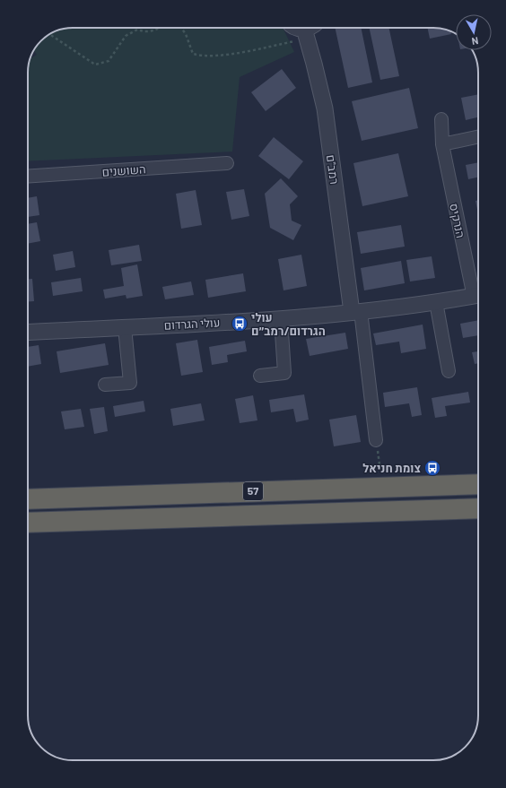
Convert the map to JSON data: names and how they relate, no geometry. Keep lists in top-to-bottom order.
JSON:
{
  "streets": {
    "highway": ["57"],
    "street": [
      "רמב\"ם",
      "השושנים",
      "הנרקיס",
      "עולי הגרדום"
    ]
  },
  "crossings": [
    ["רמב\"ם", "עולי הגרדום"]
  ],
  "places": {
    "bus stop": ["עולי הגרדום/רמב״ם", "צומת חניאל"]
  },
  "north": "bottom"
}
